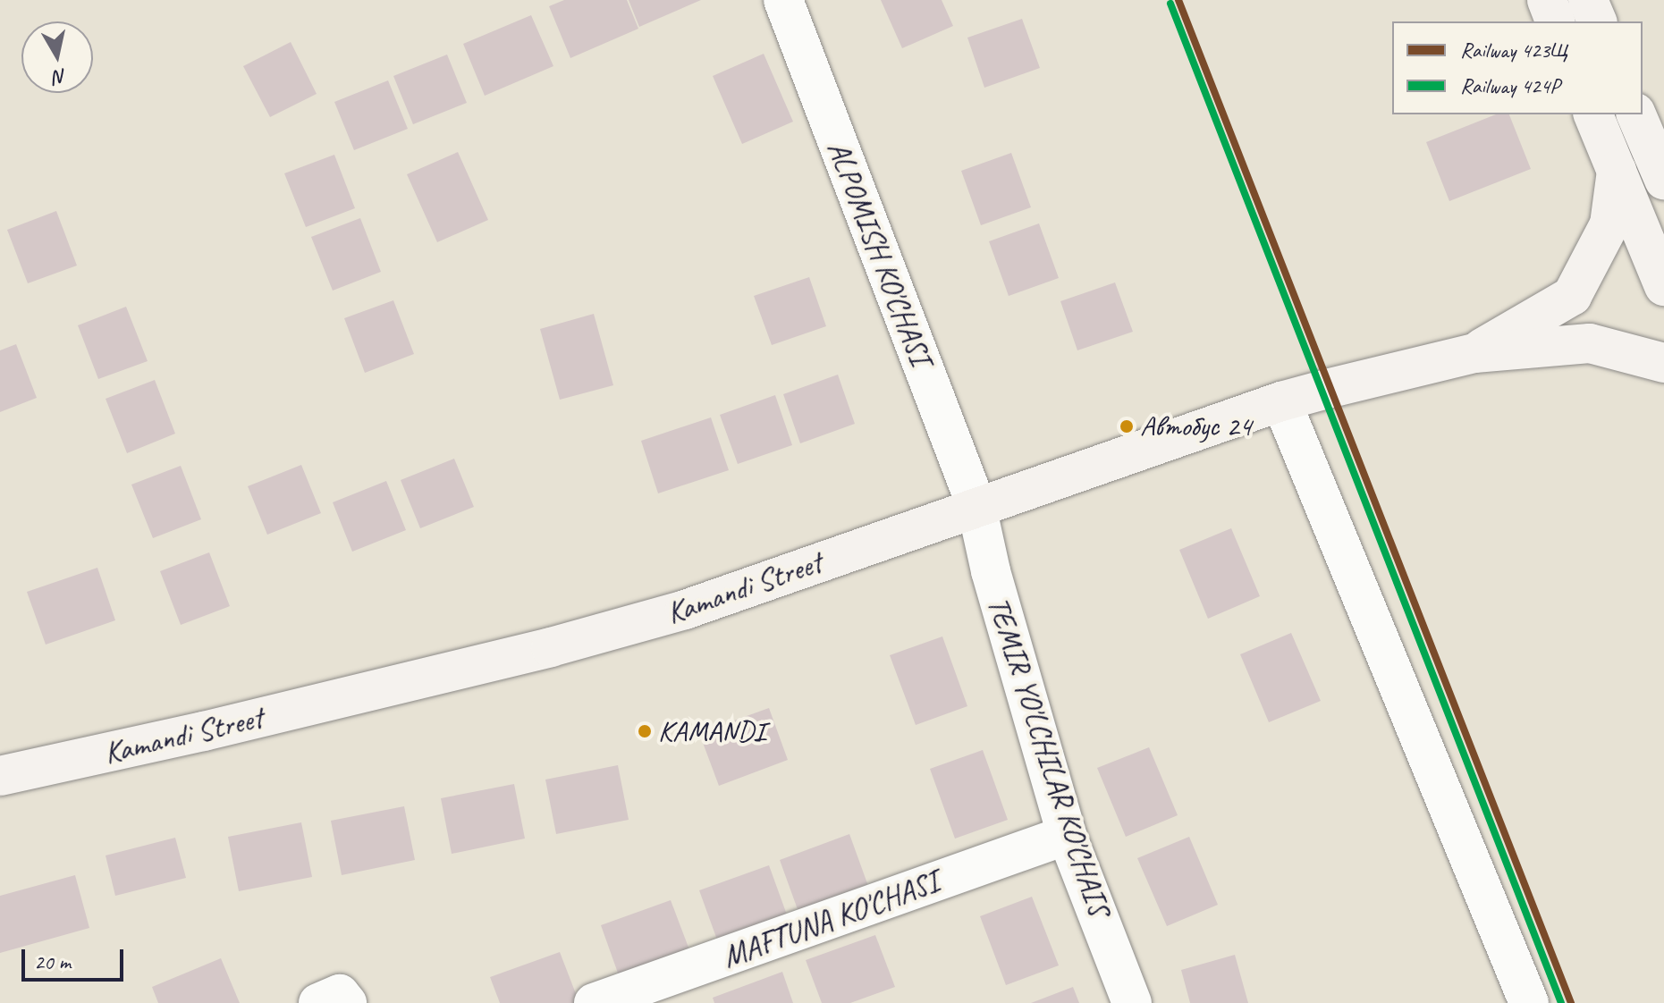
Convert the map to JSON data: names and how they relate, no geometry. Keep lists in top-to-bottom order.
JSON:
{
  "streets": {
    "main road": ["Kamandi Street"],
    "street": ["ALPOMISH KO'CHASI", "TEMIR YO'LCHILAR KO'CHAIS", "MAFTUNA KO'CHASI"]
  },
  "crossings": [
    ["ALPOMISH KO'CHASI", "Kamandi Street"],
    ["ALPOMISH KO'CHASI", "TEMIR YO'LCHILAR KO'CHAIS"],
    ["Kamandi Street", "TEMIR YO'LCHILAR KO'CHAIS"],
    ["TEMIR YO'LCHILAR KO'CHAIS", "MAFTUNA KO'CHASI"]
  ],
  "places": ["Автобус 24", "KAMANDI"],
  "lines": ["rail line 423Щ", "rail line 424Р"],
  "legend": ["Railway 423Щ", "Railway 424Р"],
  "scale_bar": "20 m",
  "north": "bottom"
}
